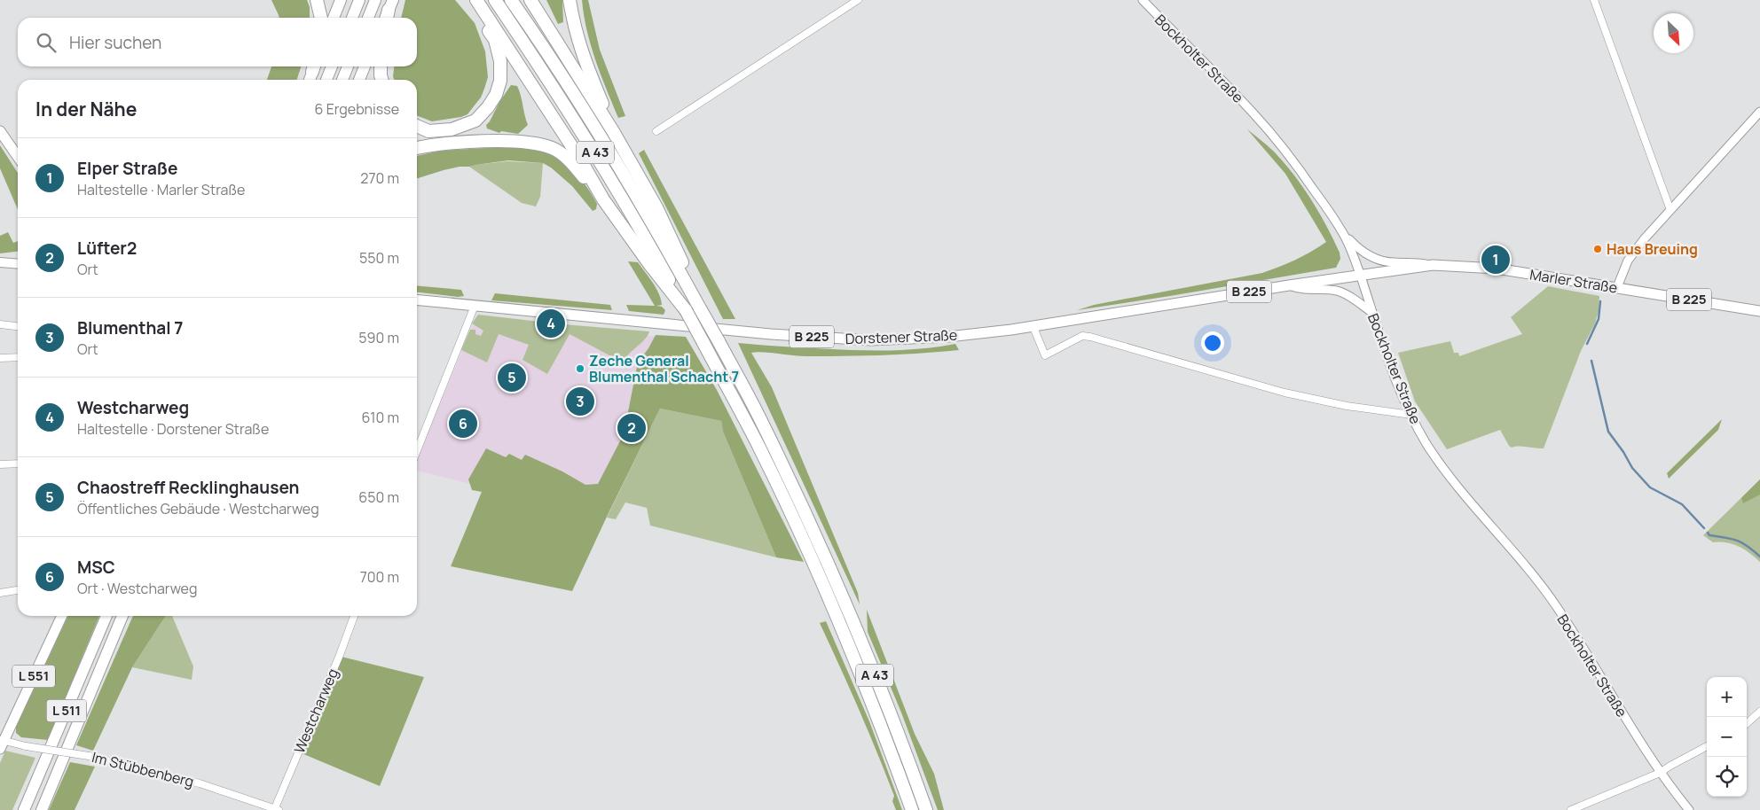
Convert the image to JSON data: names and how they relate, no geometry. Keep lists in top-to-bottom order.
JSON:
{
  "streets": {
    "highway": ["A 43", "L 511"],
    "main road": [
      "Marler Straße",
      "B 225",
      "Dorstener Straße",
      "L 551"
    ],
    "street": ["Bockholter Straße", "Westcharweg", "Im Stübbenberg"]
  },
  "crossings": [
    ["Bockholter Straße", "Marler Straße"],
    ["Bockholter Straße", "Dorstener Straße"],
    ["Marler Straße", "Dorstener Straße"],
    ["L 551", "Im Stübbenberg"],
    ["Westcharweg", "Im Stübbenberg"]
  ],
  "places": ["Haus Breuing", "Zeche General Blumenthal Schacht 7"],
  "north": "bottom right",
  "page": {
    "search": "Hier suchen",
    "heading": ["In der Nähe", "6 Ergebnisse"],
    "list": [
      {
        "mark": "1",
        "name": "Elper Straße",
        "note": "Haltestelle · Marler Straße",
        "value": "270 m"
      },
      {
        "mark": "2",
        "name": "Lüfter2",
        "note": "Ort",
        "value": "550 m"
      },
      {
        "mark": "3",
        "name": "Blumenthal 7",
        "note": "Ort",
        "value": "590 m"
      },
      {
        "mark": "4",
        "name": "Westcharweg",
        "note": "Haltestelle · Dorstener Straße",
        "value": "610 m"
      },
      {
        "mark": "5",
        "name": "Chaostreff Recklinghausen",
        "note": "Öffentliches Gebäude · Westcharweg",
        "value": "650 m"
      },
      {
        "mark": "6",
        "name": "MSC",
        "note": "Ort · Westcharweg",
        "value": "700 m"
      }
    ],
    "pins": [
      "1",
      "4",
      "5",
      "3",
      "6",
      "2"
    ],
    "map_buttons": ["+", "−"]
  }
}
